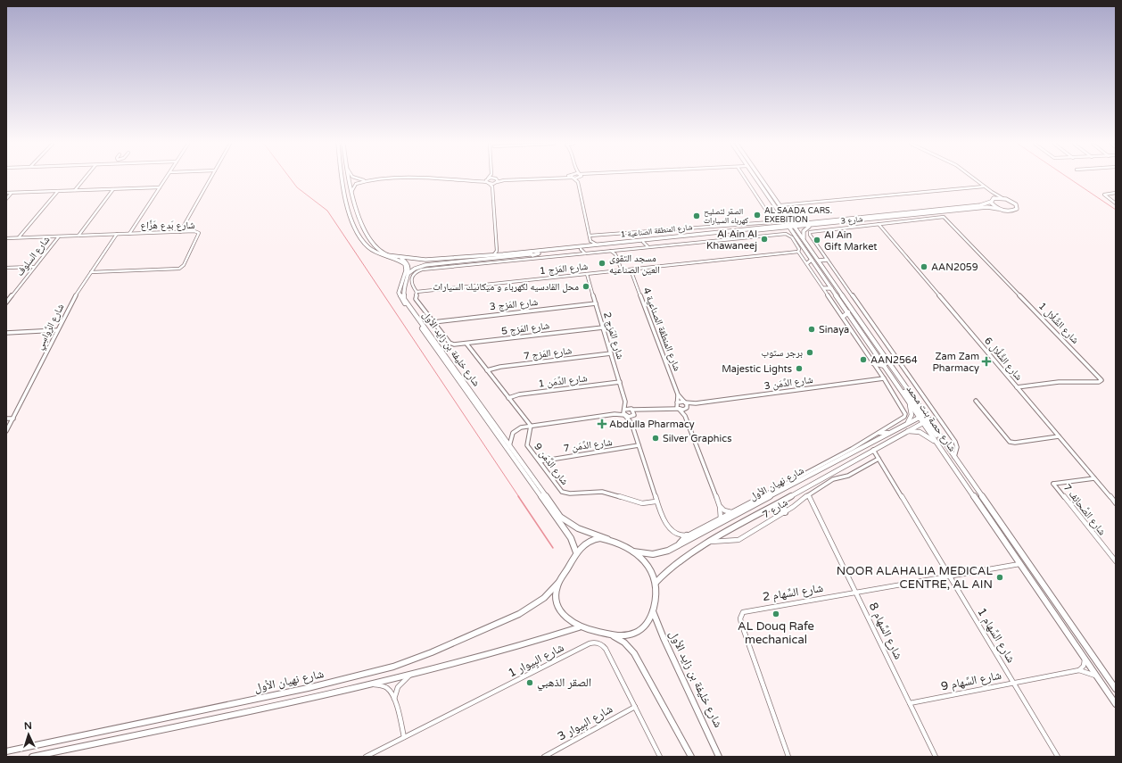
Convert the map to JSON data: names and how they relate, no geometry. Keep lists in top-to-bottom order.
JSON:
{
  "streets": {
    "main road": [
      "شارع المنطقة الصناعية 1",
      "شارع خليفة بن زايد الأول",
      "شارع حصة بنت محمد",
      "شارع نهيان الأول"
    ],
    "street": [
      "شارع 3",
      "شارع بَدع هَزَّاع",
      "شارع السلوف",
      "شارع المَزج 1",
      "شارع المَزج 3",
      "شارع الشَّلَّال 1",
      "شارع الرَّواسِي",
      "شارع المَزج 5",
      "شارع المنطقة الصناعية 4",
      "شارع المَزج 2",
      "شارع المَزج 7",
      "شارع الشَّلَّال 6",
      "شارع الدِّمَن 1",
      "شارع الدِّمَن 3",
      "شارع الدِّمَن 7",
      "شارع الدِّمَن 9",
      "شارع 7",
      "شارع الصَّحائِف 7",
      "شارع السِّهام 2",
      "شارع السِّهام 8",
      "شارع السِّهام 1",
      "شارع البِيوار 1",
      "شارع السِّهام 9",
      "شارع البِيوار 3"
    ]
  },
  "crossings": [
    ["شارع 3", "شارع الشَّلَّال 1"],
    ["شارع 3", "شارع الشَّلَّال 6"],
    ["شارع بَدع هَزَّاع", "شارع السلوف"],
    ["شارع بَدع هَزَّاع", "شارع الرَّواسِي"],
    ["شارع المنطقة الصناعية 1", "شارع خليفة بن زايد الأول"],
    ["شارع المنطقة الصناعية 1", "شارع حصة بنت محمد"],
    ["شارع المَزج 1", "شارع المنطقة الصناعية 4"],
    ["شارع المَزج 1", "شارع المَزج 2"],
    ["شارع المَزج 3", "شارع المَزج 5"],
    ["شارع المَزج 3", "شارع المَزج 2"],
    ["شارع الشَّلَّال 1", "شارع الشَّلَّال 6"],
    ["شارع المَزج 5", "شارع المَزج 2"],
    ["شارع المنطقة الصناعية 4", "شارع الدِّمَن 3"],
    ["شارع المَزج 2", "شارع المَزج 7"],
    ["شارع المَزج 2", "شارع الدِّمَن 1"],
    ["شارع خليفة بن زايد الأول", "شارع نهيان الأول"],
    ["شارع الشَّلَّال 6", "شارع الصَّحائِف 7"],
    ["شارع حصة بنت محمد", "شارع نهيان الأول"],
    ["شارع حصة بنت محمد", "شارع السِّهام 2"],
    ["شارع الدِّمَن 7", "شارع الدِّمَن 9"],
    ["شارع نهيان الأول", "شارع 7"],
    ["شارع نهيان الأول", "شارع السِّهام 1"],
    ["شارع 7", "شارع السِّهام 8"],
    ["شارع 7", "شارع السِّهام 1"],
    ["شارع السِّهام 2", "شارع السِّهام 8"],
    ["شارع السِّهام 2", "شارع السِّهام 1"],
    ["شارع السِّهام 8", "شارع السِّهام 9"],
    ["شارع السِّهام 1", "شارع السِّهام 9"],
    ["شارع البِيوار 1", "شارع البِيوار 3"]
  ],
  "places": {
    "other": [
      "AL SAADA CARS. EXEBITION",
      "الصقر لتصليح كهرباء السيارات",
      "Al Ain Al Khawaneej",
      "Al Ain Gift Market",
      "مسجد التقوى العين الصناعيه",
      "AAN2059",
      "محل القادسيه لكهرباء و ميكانيك السيارات",
      "Sinaya",
      "برجر ستوب",
      "AAN2564",
      "Majestic Lights",
      "Silver Graphics",
      "NOOR ALAHALIA MEDICAL CENTRE, AL AIN",
      "AL Douq Rafe mechanical",
      "الصقر الذهبي"
    ],
    "health": ["Zam Zam Pharmacy", "Abdulla Pharmacy"]
  },
  "north": "top"
}
